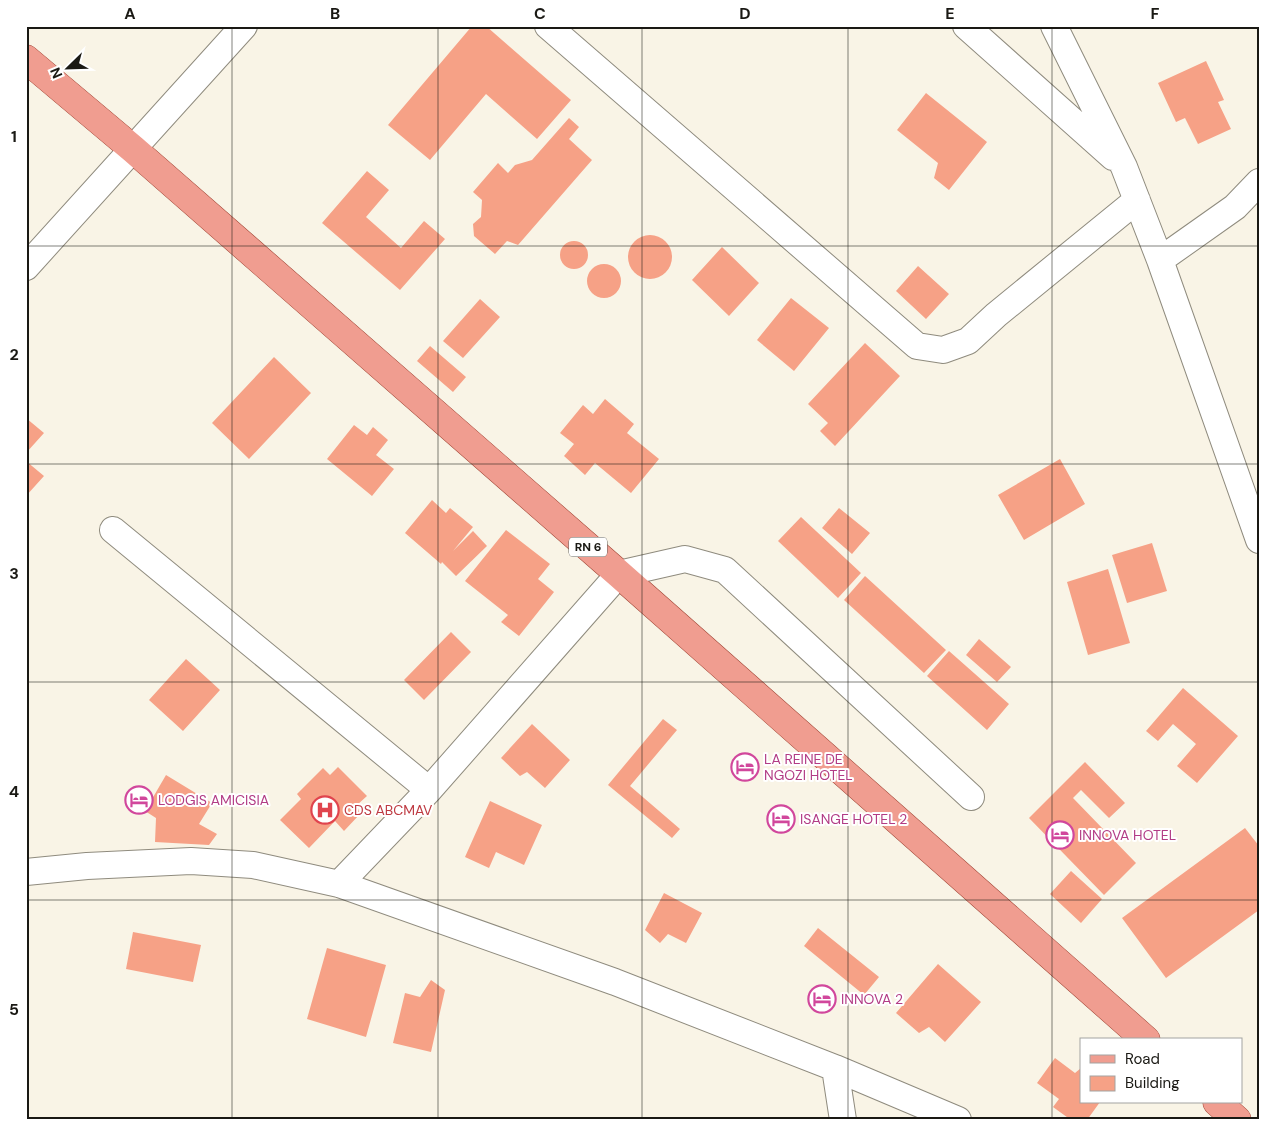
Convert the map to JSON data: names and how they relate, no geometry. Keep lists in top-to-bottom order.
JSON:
{
  "streets": {
    "main road": ["RN 6"]
  },
  "places": {
    "hotel": [
      "LA REINE DE NGOZI HOTEL",
      "LODGIS AMICISIA",
      "ISANGE HOTEL 2",
      "INNOVA HOTEL",
      "INNOVA 2"
    ],
    "hospital": ["CDS ABCMAV"]
  },
  "legend": ["Road", "Building"],
  "north": "bottom left",
  "grid": {
    "columns": [
      "A",
      "B",
      "C",
      "D",
      "E",
      "F"
    ],
    "rows": [
      "1",
      "2",
      "3",
      "4",
      "5"
    ]
  }
}
